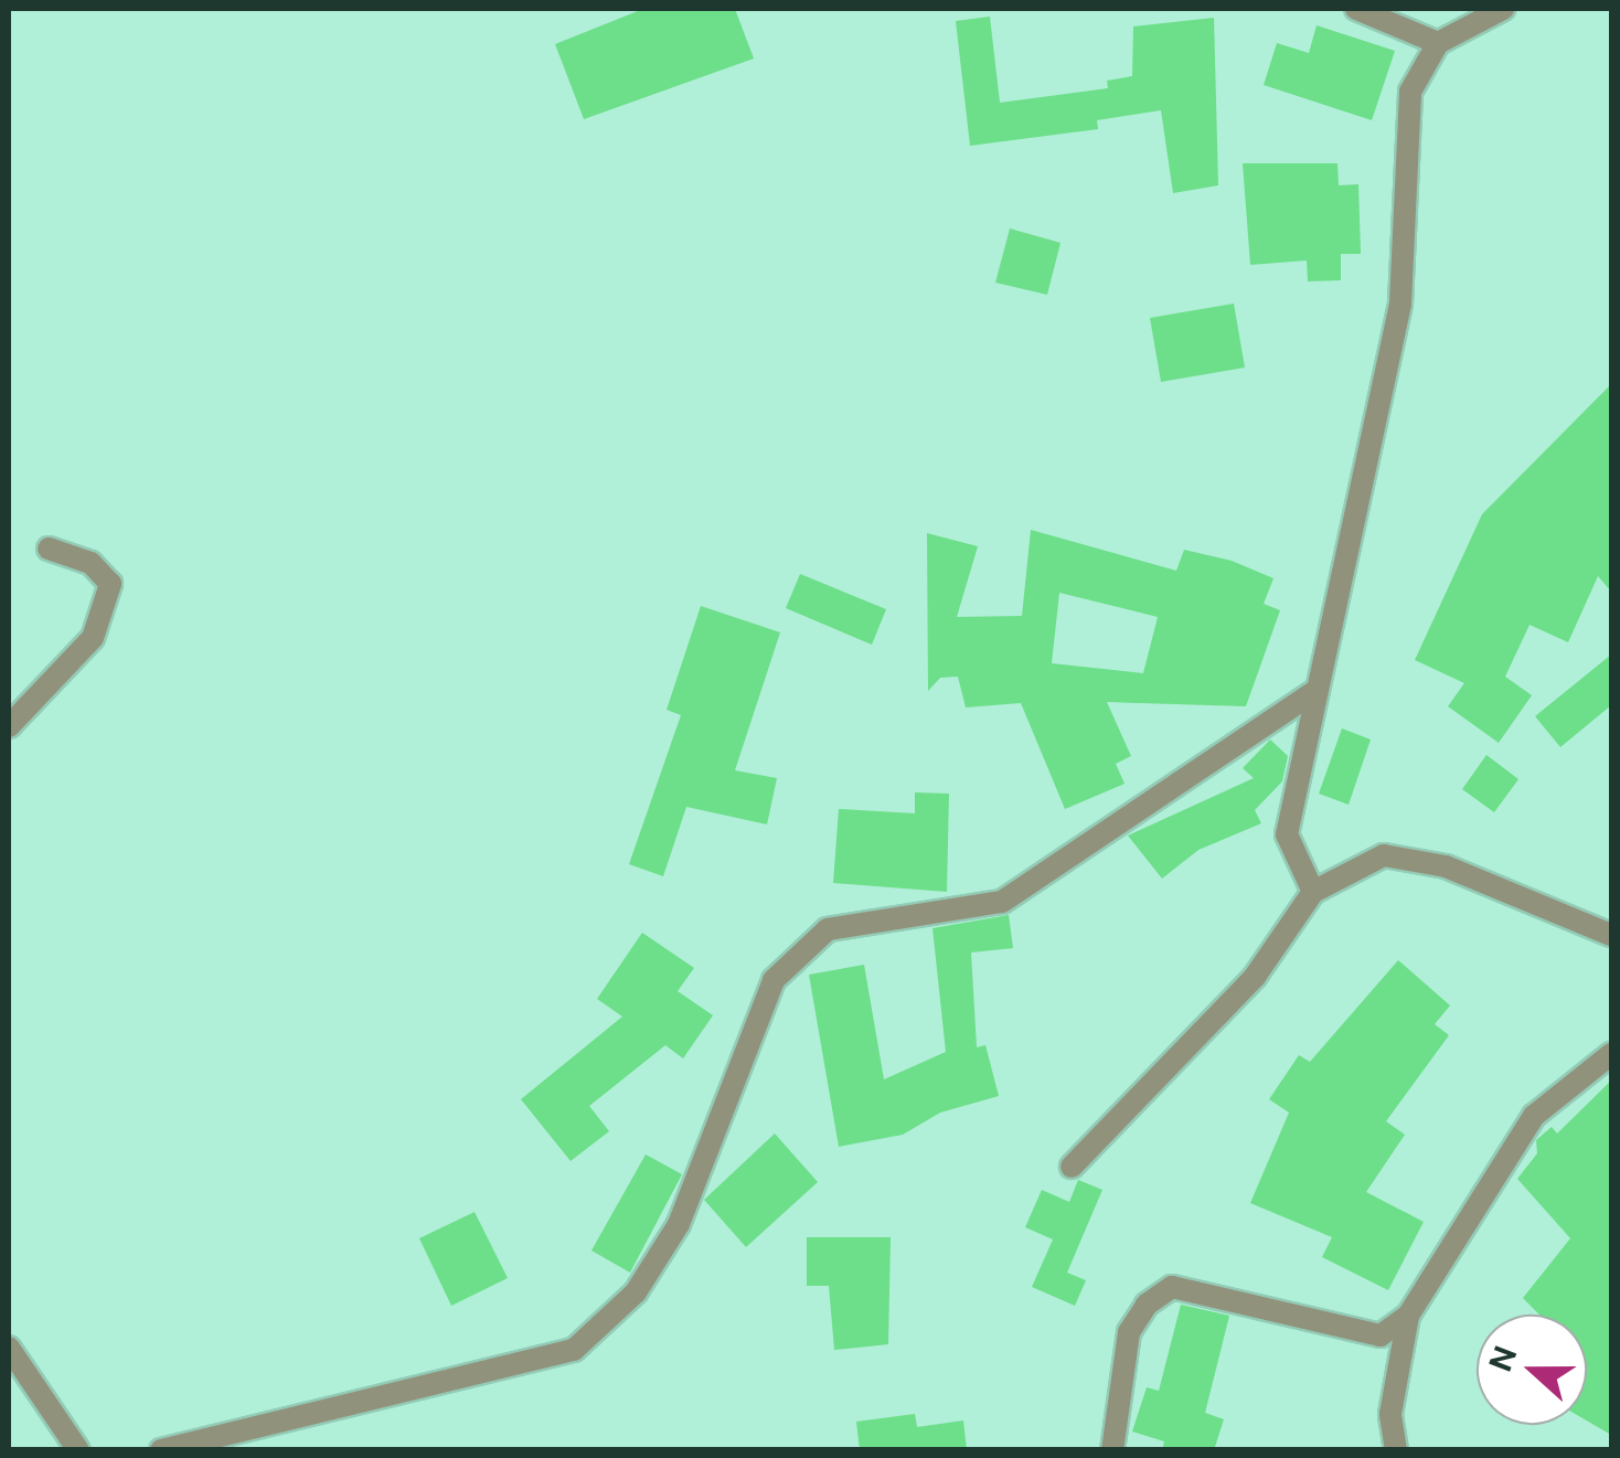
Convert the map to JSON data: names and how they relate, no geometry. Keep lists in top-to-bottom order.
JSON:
{
  "north": "left"
}
